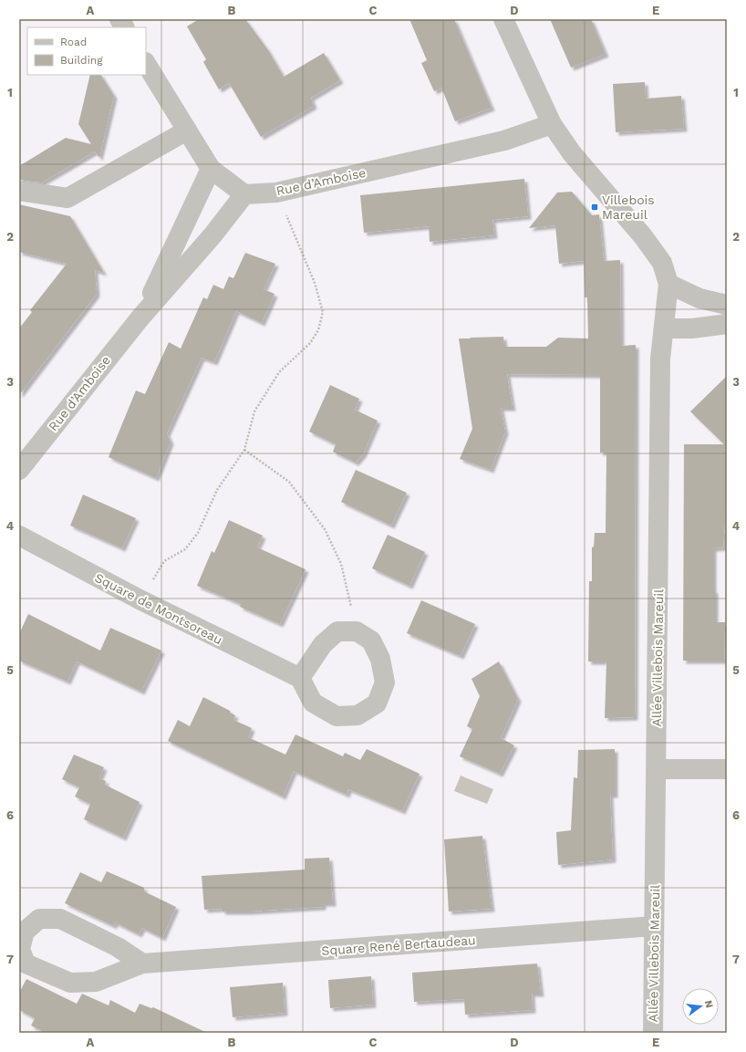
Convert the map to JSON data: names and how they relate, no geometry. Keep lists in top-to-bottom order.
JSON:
{
  "streets": {
    "street": [
      "Rue d’Amboise",
      "Square de Montsoreau",
      "Allée Villebois Mareuil",
      "Square René Bertaudeau"
    ]
  },
  "crossings": [
    ["Allée Villebois Mareuil", "Square René Bertaudeau"]
  ],
  "places": {
    "transit": ["Villebois Mareuil"]
  },
  "legend": ["Road", "Building"],
  "north": "right",
  "grid": {
    "columns": [
      "A",
      "B",
      "C",
      "D",
      "E"
    ],
    "rows": [
      "1",
      "2",
      "3",
      "4",
      "5",
      "6",
      "7"
    ]
  }
}
